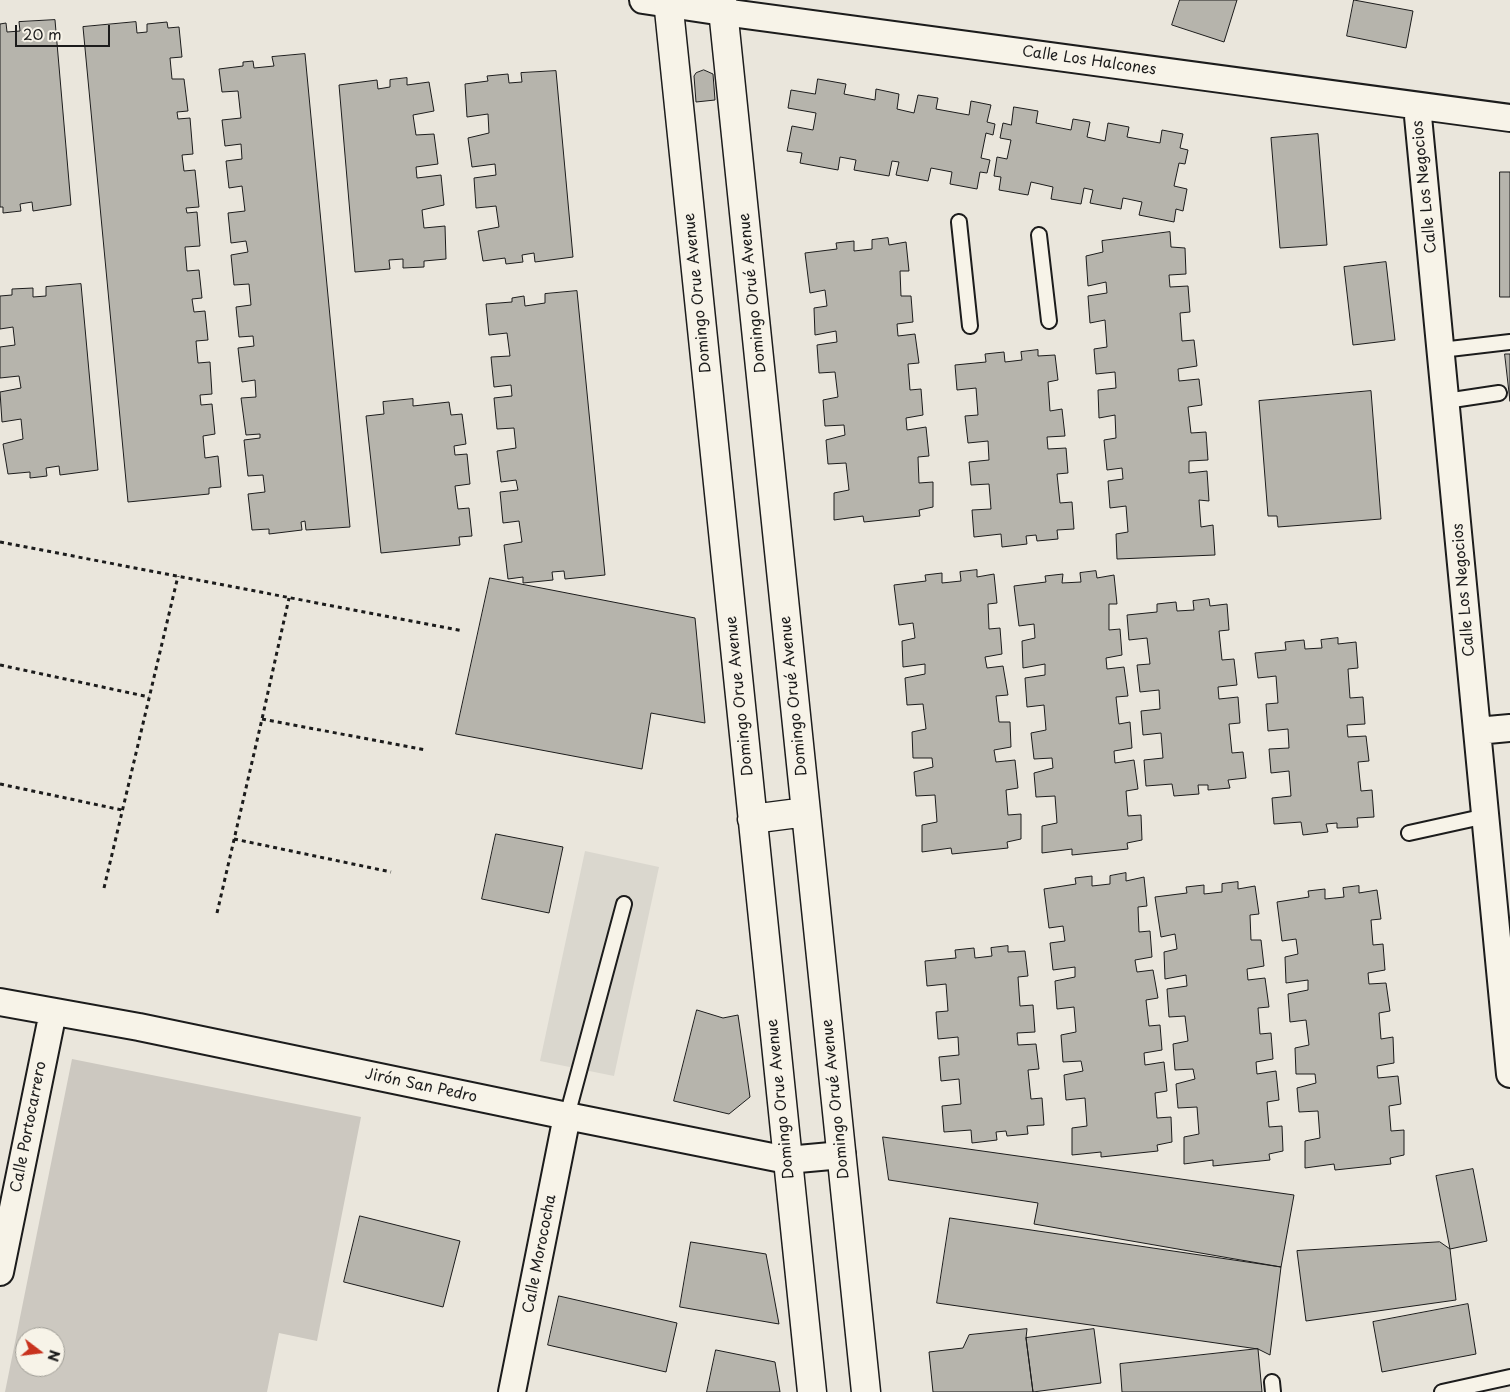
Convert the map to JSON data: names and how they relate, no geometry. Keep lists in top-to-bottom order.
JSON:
{
  "streets": {
    "main road": ["Domingo Orue Avenue", "Domingo Orué Avenue"],
    "street": [
      "Calle Los Halcones",
      "Calle Los Negocios",
      "Jirón San Pedro",
      "Calle Portocarrero",
      "Calle Morococha"
    ]
  },
  "crossings": [
    ["Calle Los Halcones", "Calle Los Negocios"],
    ["Calle Los Halcones", "Domingo Orue Avenue"],
    ["Calle Los Halcones", "Domingo Orué Avenue"],
    ["Domingo Orue Avenue", "Jirón San Pedro"],
    ["Domingo Orué Avenue", "Jirón San Pedro"],
    ["Jirón San Pedro", "Calle Portocarrero"],
    ["Jirón San Pedro", "Calle Morococha"]
  ],
  "scale_bar": "20 m",
  "north": "right"
}
